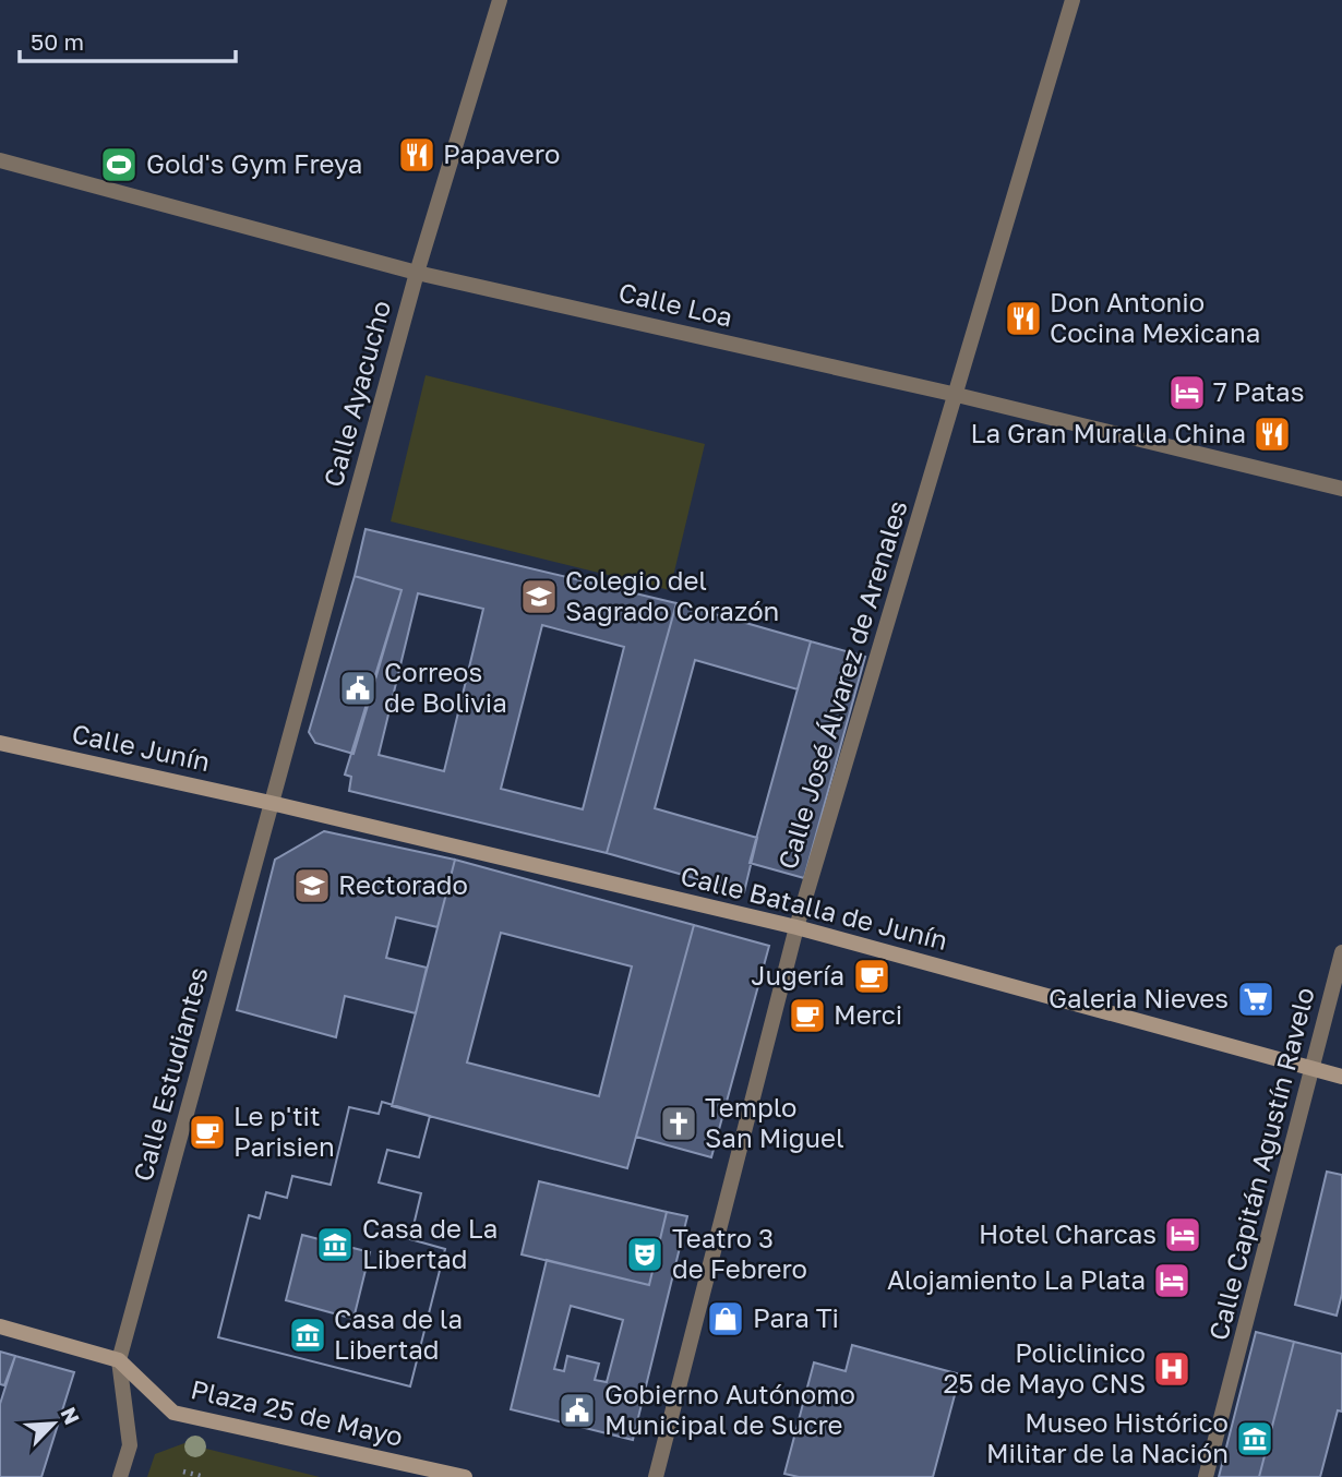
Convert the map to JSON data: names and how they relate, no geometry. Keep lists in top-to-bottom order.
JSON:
{
  "streets": {
    "main road": ["Calle Junín", "Calle Batalla de Junín", "Plaza 25 de Mayo"],
    "street": [
      "Calle Loa",
      "Calle Ayacucho",
      "Calle José Álvarez de Arenales",
      "Calle Estudiantes",
      "Calle Capitán Agustín Ravelo"
    ]
  },
  "crossings": [
    ["Calle Loa", "Calle Ayacucho"],
    ["Calle Loa", "Calle José Álvarez de Arenales"],
    ["Calle Ayacucho", "Calle Junín"],
    ["Calle Ayacucho", "Calle Batalla de Junín"],
    ["Calle Ayacucho", "Calle Estudiantes"],
    ["Calle José Álvarez de Arenales", "Calle Batalla de Junín"],
    ["Calle Junín", "Calle Batalla de Junín"],
    ["Calle Junín", "Calle Estudiantes"],
    ["Calle Batalla de Junín", "Calle Estudiantes"],
    ["Calle Batalla de Junín", "Calle Capitán Agustín Ravelo"],
    ["Calle Estudiantes", "Plaza 25 de Mayo"]
  ],
  "places": {
    "restaurant": ["Papavero", "Don Antonio Cocina Mexicana", "La Gran Muralla China"],
    "sports": ["Gold's Gym Freya"],
    "hotel": ["7 Patas", "Hotel Charcas", "Alojamiento La Plata"],
    "school or university": ["Colegio del Sagrado Corazón", "Rectorado"],
    "public building": ["Correos de Bolivia", "Gobierno Autónomo Municipal de Sucre"],
    "cafe": ["Jugería", "Merci", "Le p'tit Parisien"],
    "supermarket": ["Galeria Nieves"],
    "church": ["Templo San Miguel"],
    "museum": ["Casa de La Libertad", "Casa de la Libertad", "Museo Histórico Militar de la Nación"],
    "theatre": ["Teatro 3 de Febrero"],
    "shop": ["Para Ti"],
    "hospital": ["Policlinico 25 de Mayo CNS"]
  },
  "scale_bar": "50 m",
  "north": "top right"
}
